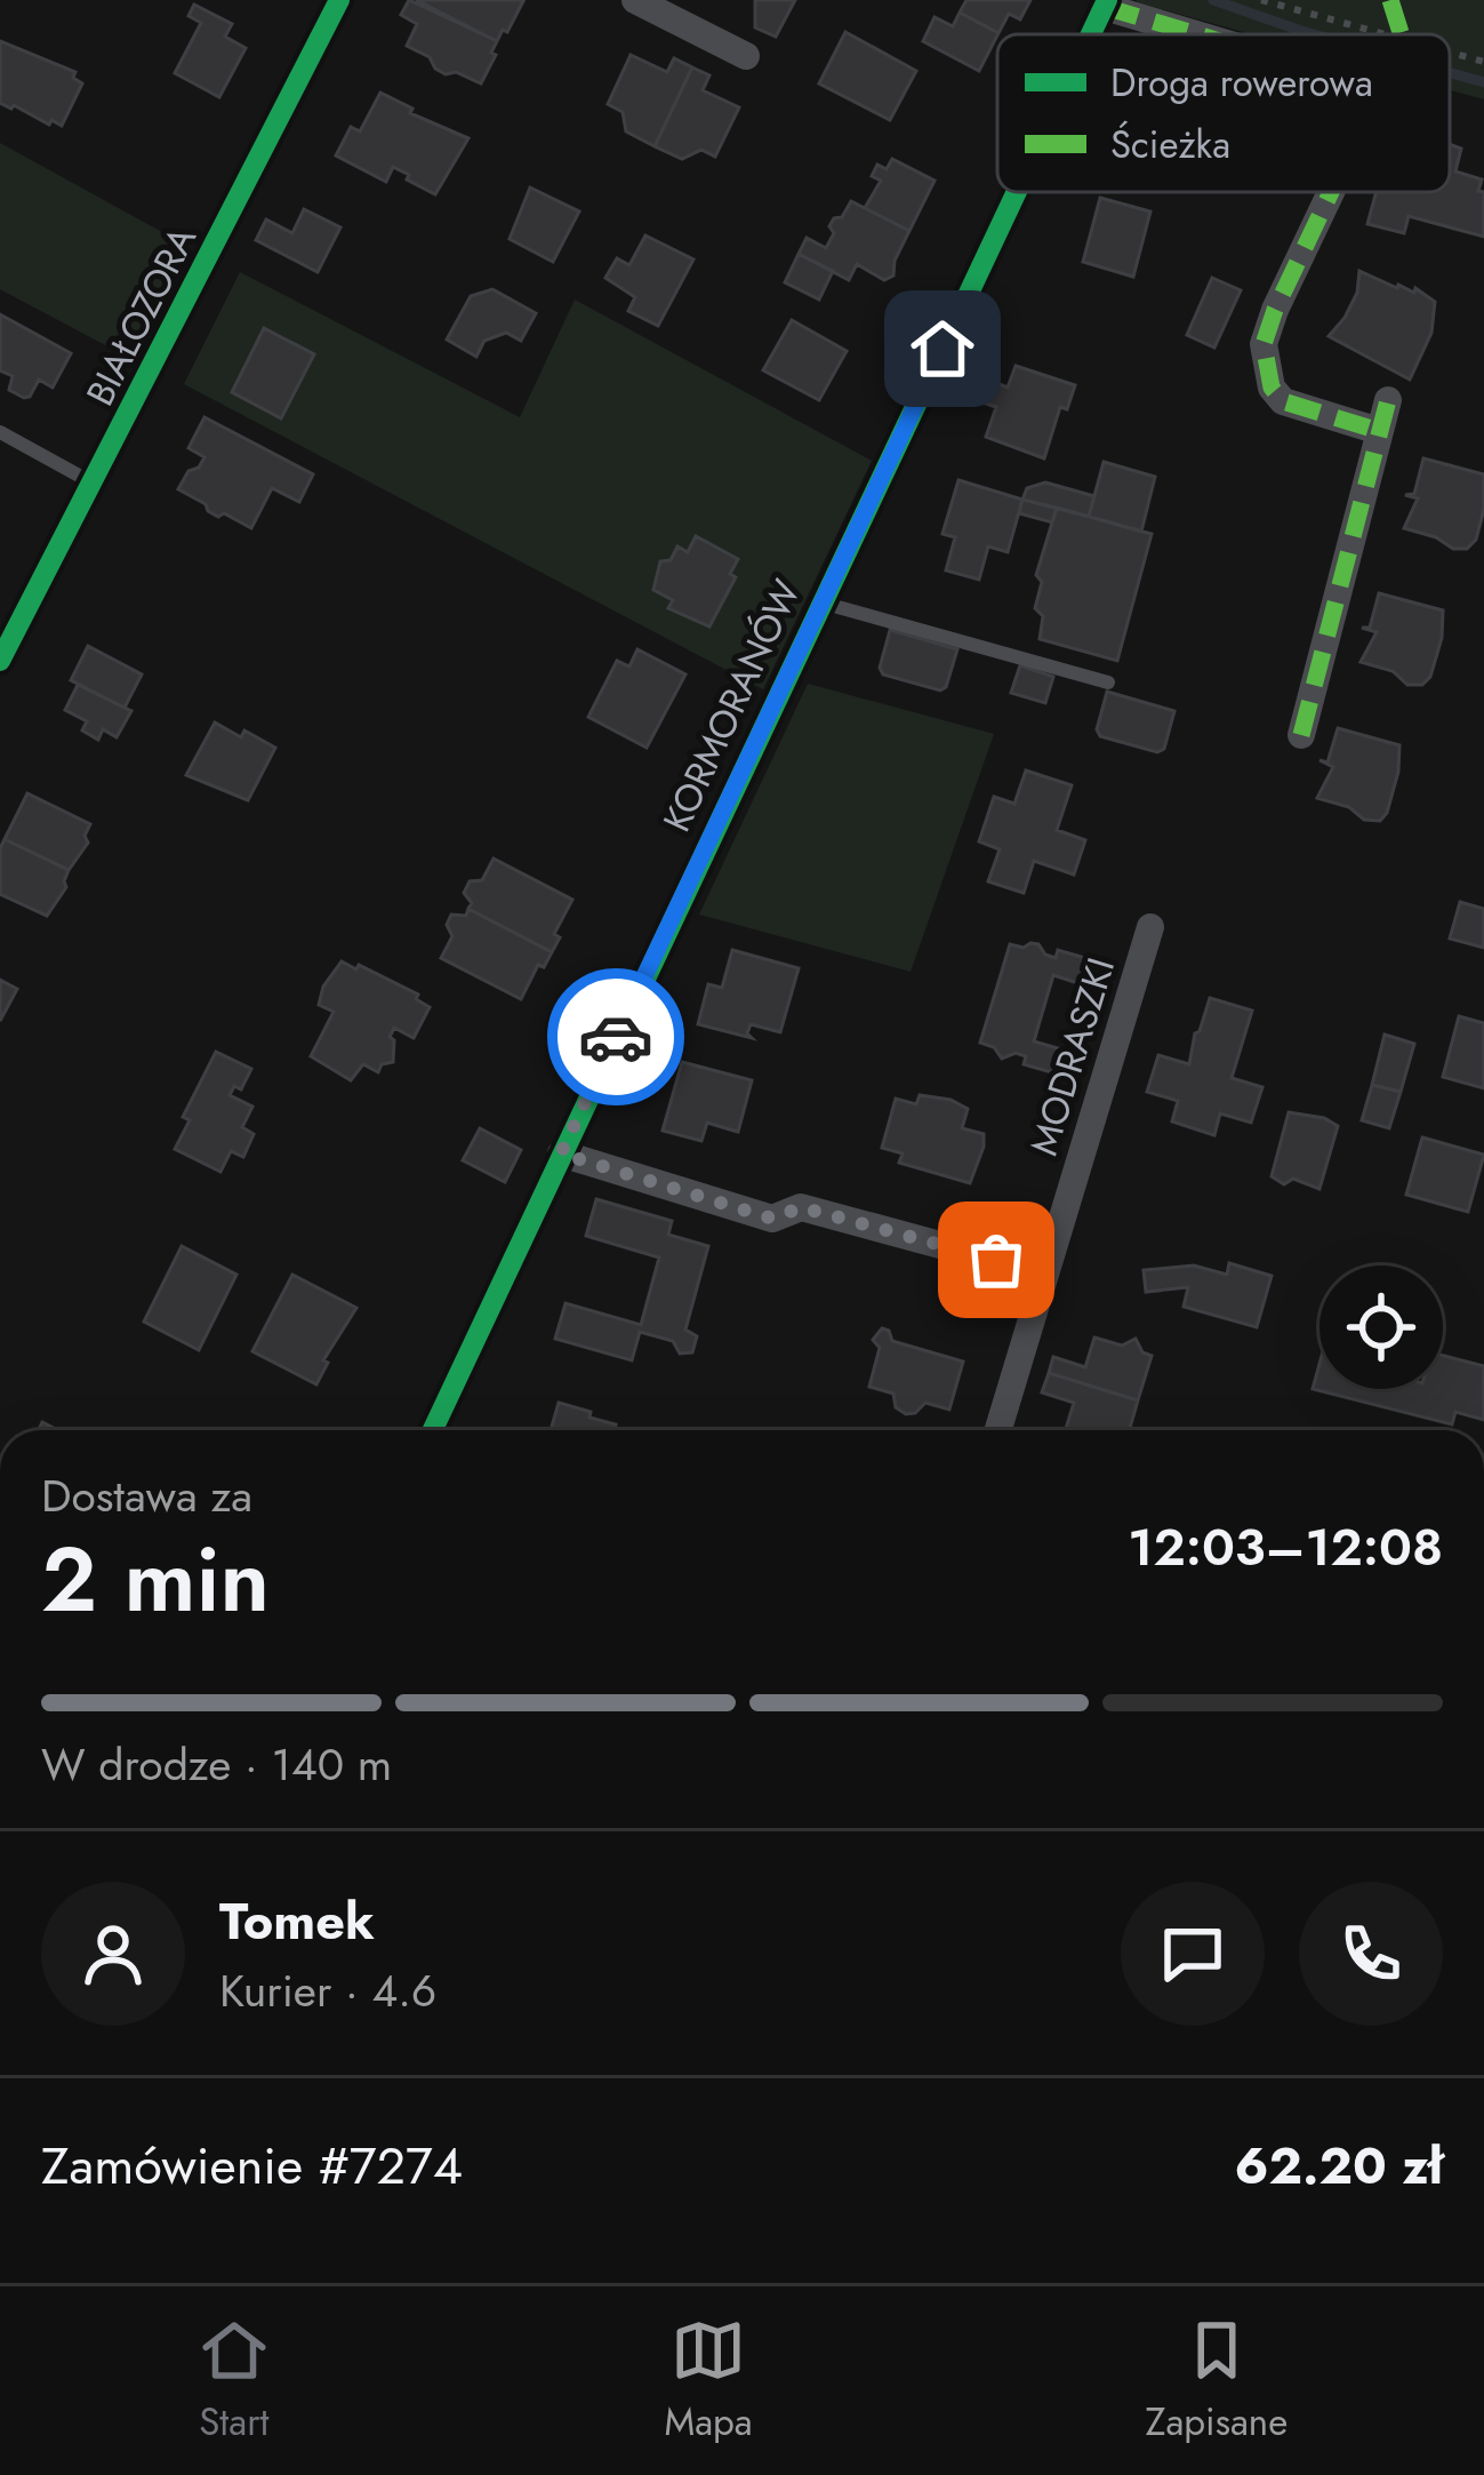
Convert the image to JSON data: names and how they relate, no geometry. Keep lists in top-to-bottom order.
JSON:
{
  "streets": {
    "street": ["BIAŁOZORA", "KORMORANÓW", "MODRASZKI"]
  },
  "legend": ["Droga rowerowa", "Ścieżka"],
  "page": {
    "heading": ["2 min", "Dostawa za", "12:03–12:08"],
    "panel": [
      "Tomek",
      "Kurier · 4.6",
      "Zamówienie #7274",
      "62.20 zł"
    ],
    "bar": "W drodze · 140 m",
    "tabs": ["Start", "Mapa", "Zapisane"]
  }
}
